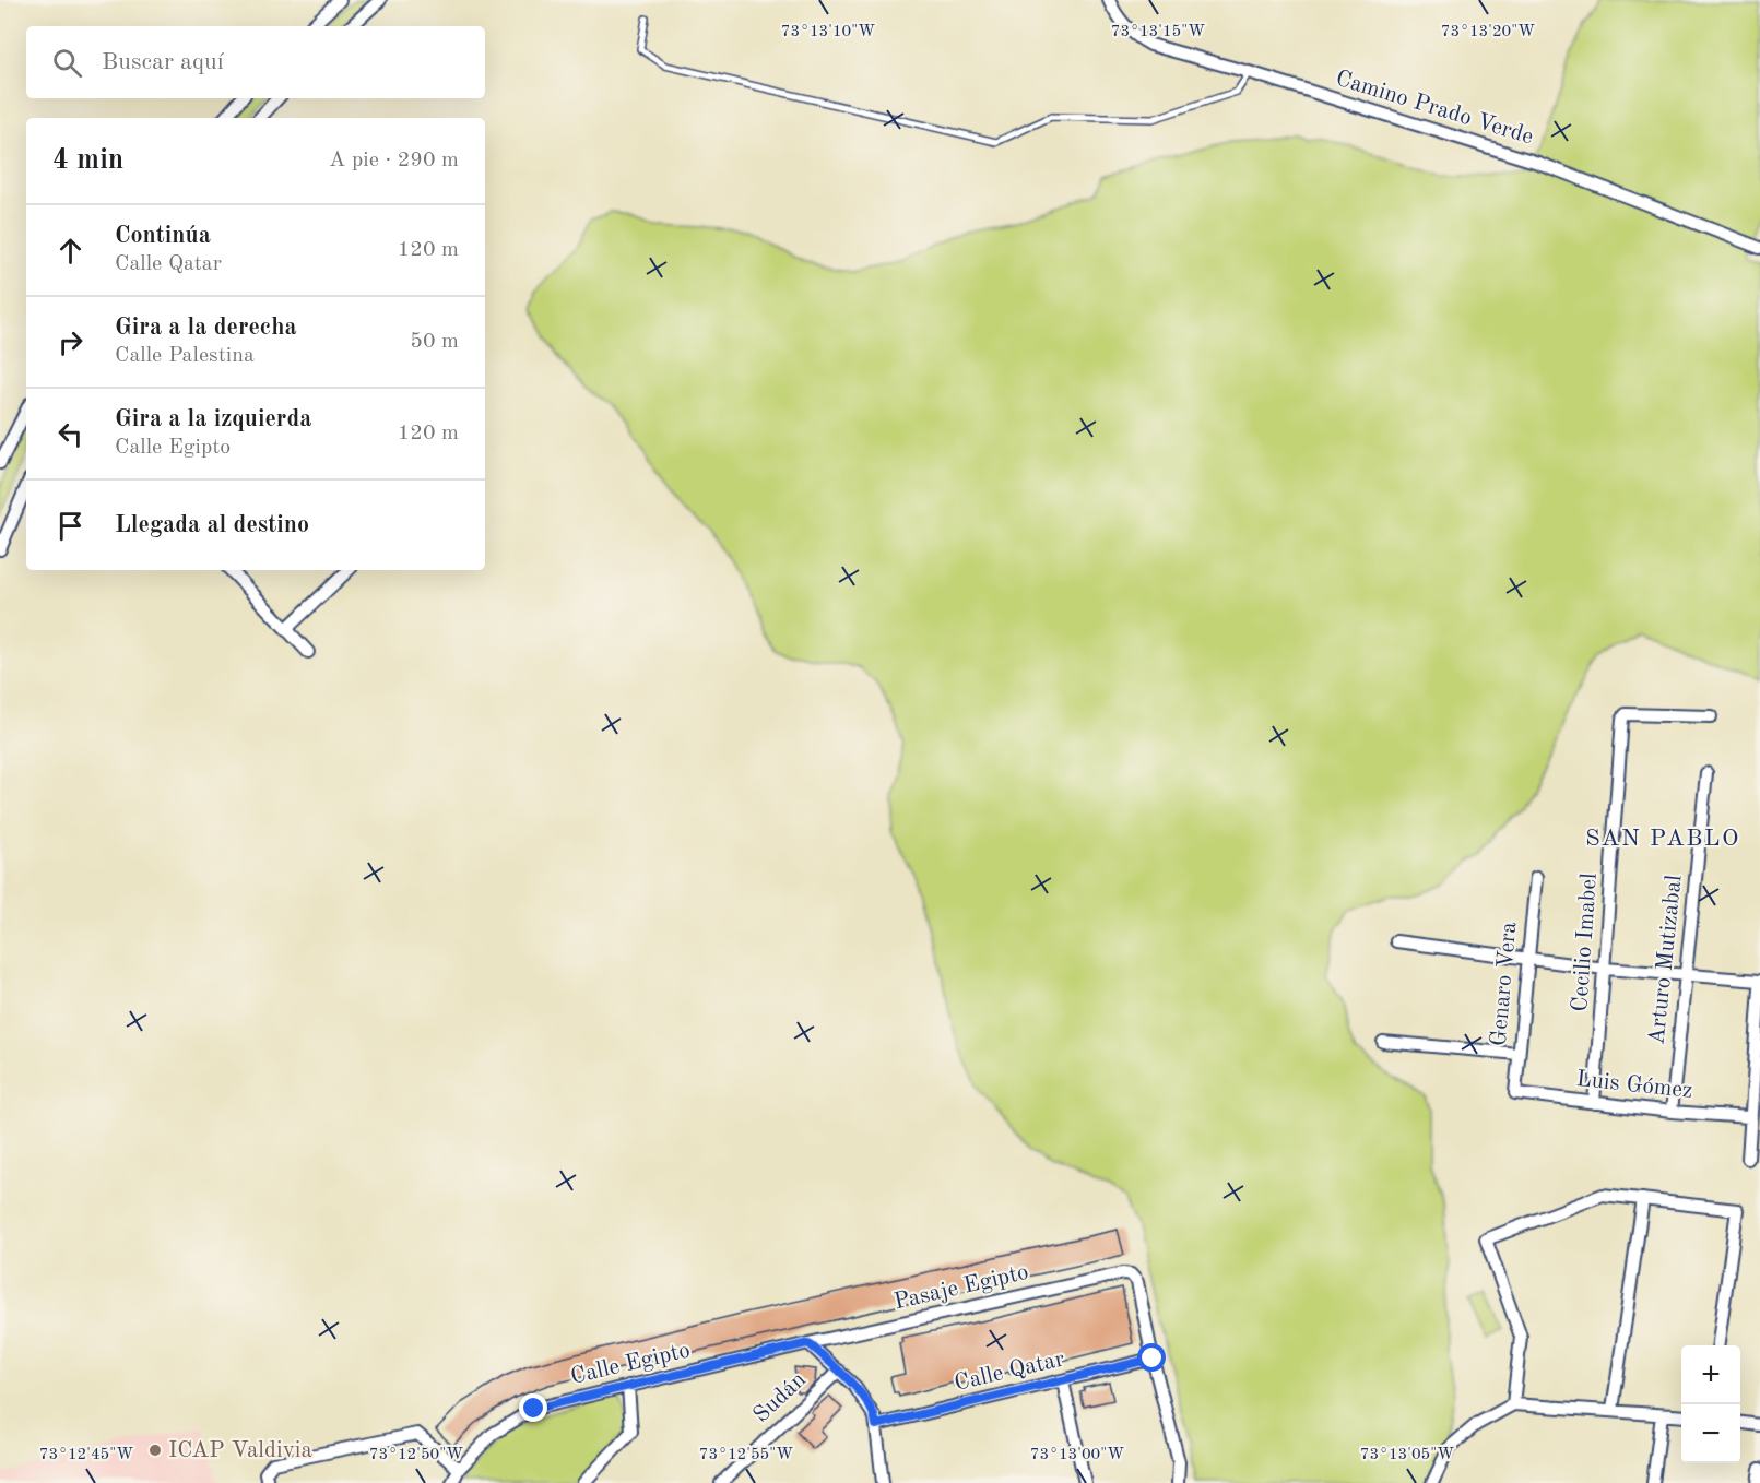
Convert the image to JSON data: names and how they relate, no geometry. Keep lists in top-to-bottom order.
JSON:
{
  "streets": {
    "street": [
      "Camino Prado Verde",
      "Cecilio Imabel",
      "Arturo Mutizabal",
      "Genaro Vera",
      "Luis Gómez",
      "Pasaje Egipto",
      "Calle Egipto",
      "Calle Qatar",
      "Sudán"
    ]
  },
  "crossings": [
    ["Cecilio Imabel", "Luis Gómez"],
    ["Arturo Mutizabal", "Luis Gómez"],
    ["Genaro Vera", "Luis Gómez"],
    ["Pasaje Egipto", "Calle Egipto"],
    ["Pasaje Egipto", "Calle Qatar"]
  ],
  "districts": ["SAN PABLO"],
  "places": ["ICAP Valdivia"],
  "page": {
    "search": "Buscar aquí",
    "heading": ["4 min", "A pie · 290 m"],
    "list": [
      ["Continúa", "Calle Qatar", "120 m"],
      ["Gira a la derecha", "Calle Palestina", "50 m"],
      ["Gira a la izquierda", "Calle Egipto", "120 m"],
      "Llegada al destino"
    ],
    "map_buttons": ["+", "−"]
  },
  "coordinates": [
    "73°13'10\"W",
    "73°13'15\"W",
    "73°13'20\"W",
    "73°12'45\"W",
    "73°12'50\"W",
    "73°12'55\"W",
    "73°13'00\"W",
    "73°13'05\"W"
  ]
}
